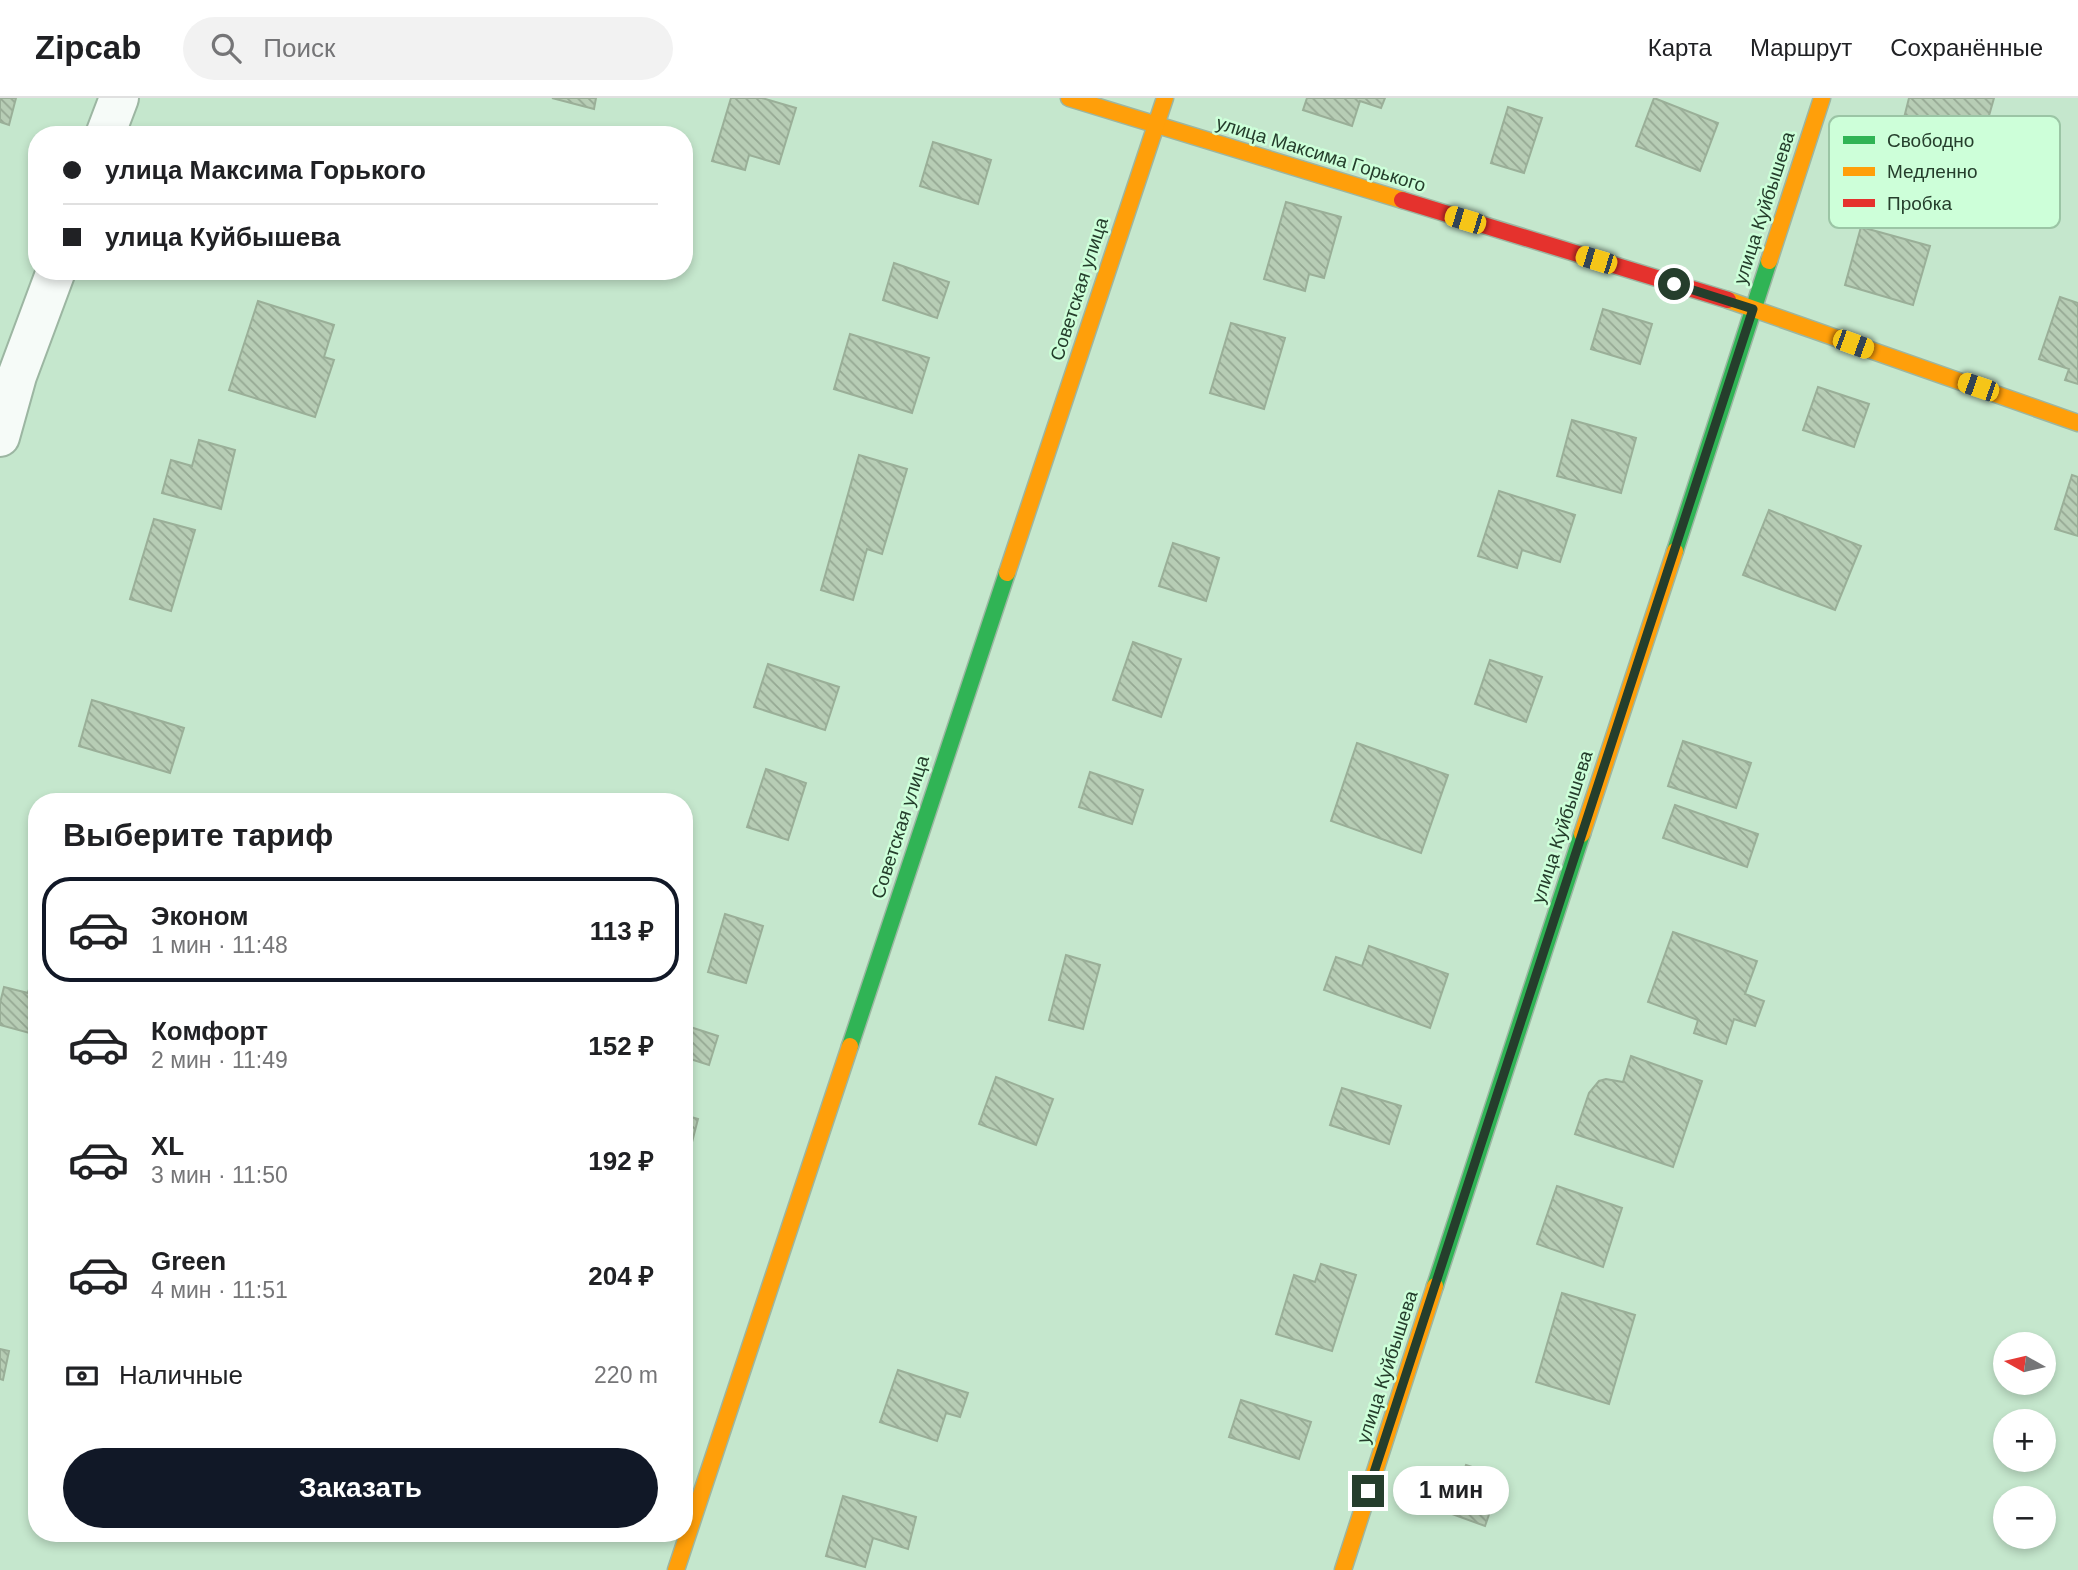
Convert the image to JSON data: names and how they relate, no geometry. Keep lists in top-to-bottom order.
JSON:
{
  "streets": {
    "street": ["улица Максима Горького", "улица Куйбышева", "Советская улица"]
  },
  "crossings": [
    ["улица Максима Горького", "улица Куйбышева"],
    ["улица Максима Горького", "Советская улица"]
  ],
  "legend": ["Свободно", "Медленно", "Пробка"],
  "north": "left",
  "page": {
    "header": "Zipcab",
    "search": "Поиск",
    "nav": ["Карта", "Маршрут", "Сохранённые"],
    "banner": ["улица Максима Горького", "улица Куйбышева"],
    "heading": "Выберите тариф",
    "list": [
      {
        "name": "Эконом",
        "note": "1 мин · 11:48",
        "value": "113 ₽"
      },
      {
        "name": "Комфорт",
        "note": "2 мин · 11:49",
        "value": "152 ₽"
      },
      {
        "name": "XL",
        "note": "3 мин · 11:50",
        "value": "192 ₽"
      },
      {
        "name": "Green",
        "note": "4 мин · 11:51",
        "value": "204 ₽"
      }
    ],
    "map_buttons": ["+", "−"],
    "pay": ["Наличные", "220 m"],
    "buttons": "Заказать",
    "bubble": "1 мин"
  }
}
